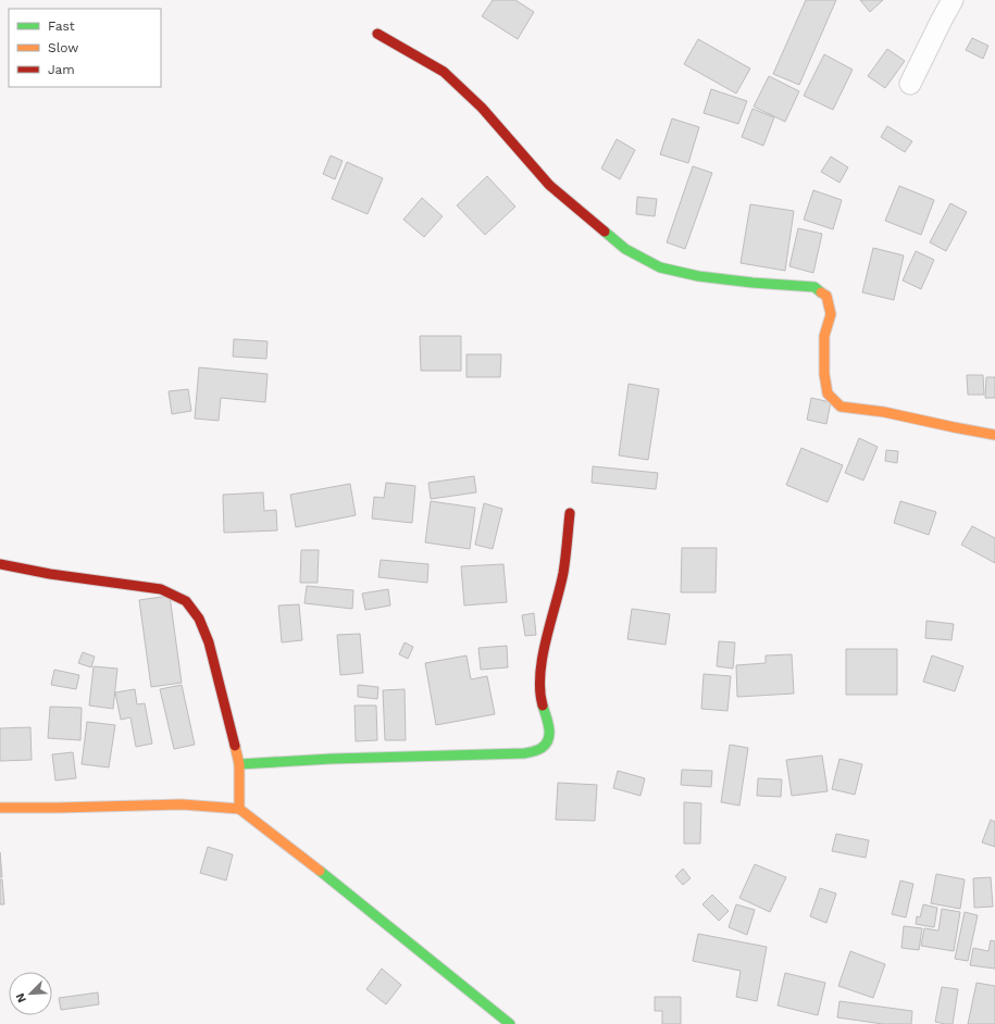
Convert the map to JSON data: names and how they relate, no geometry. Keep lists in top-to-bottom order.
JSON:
{
  "legend": ["Fast", "Slow", "Jam"],
  "north": "bottom left"
}
